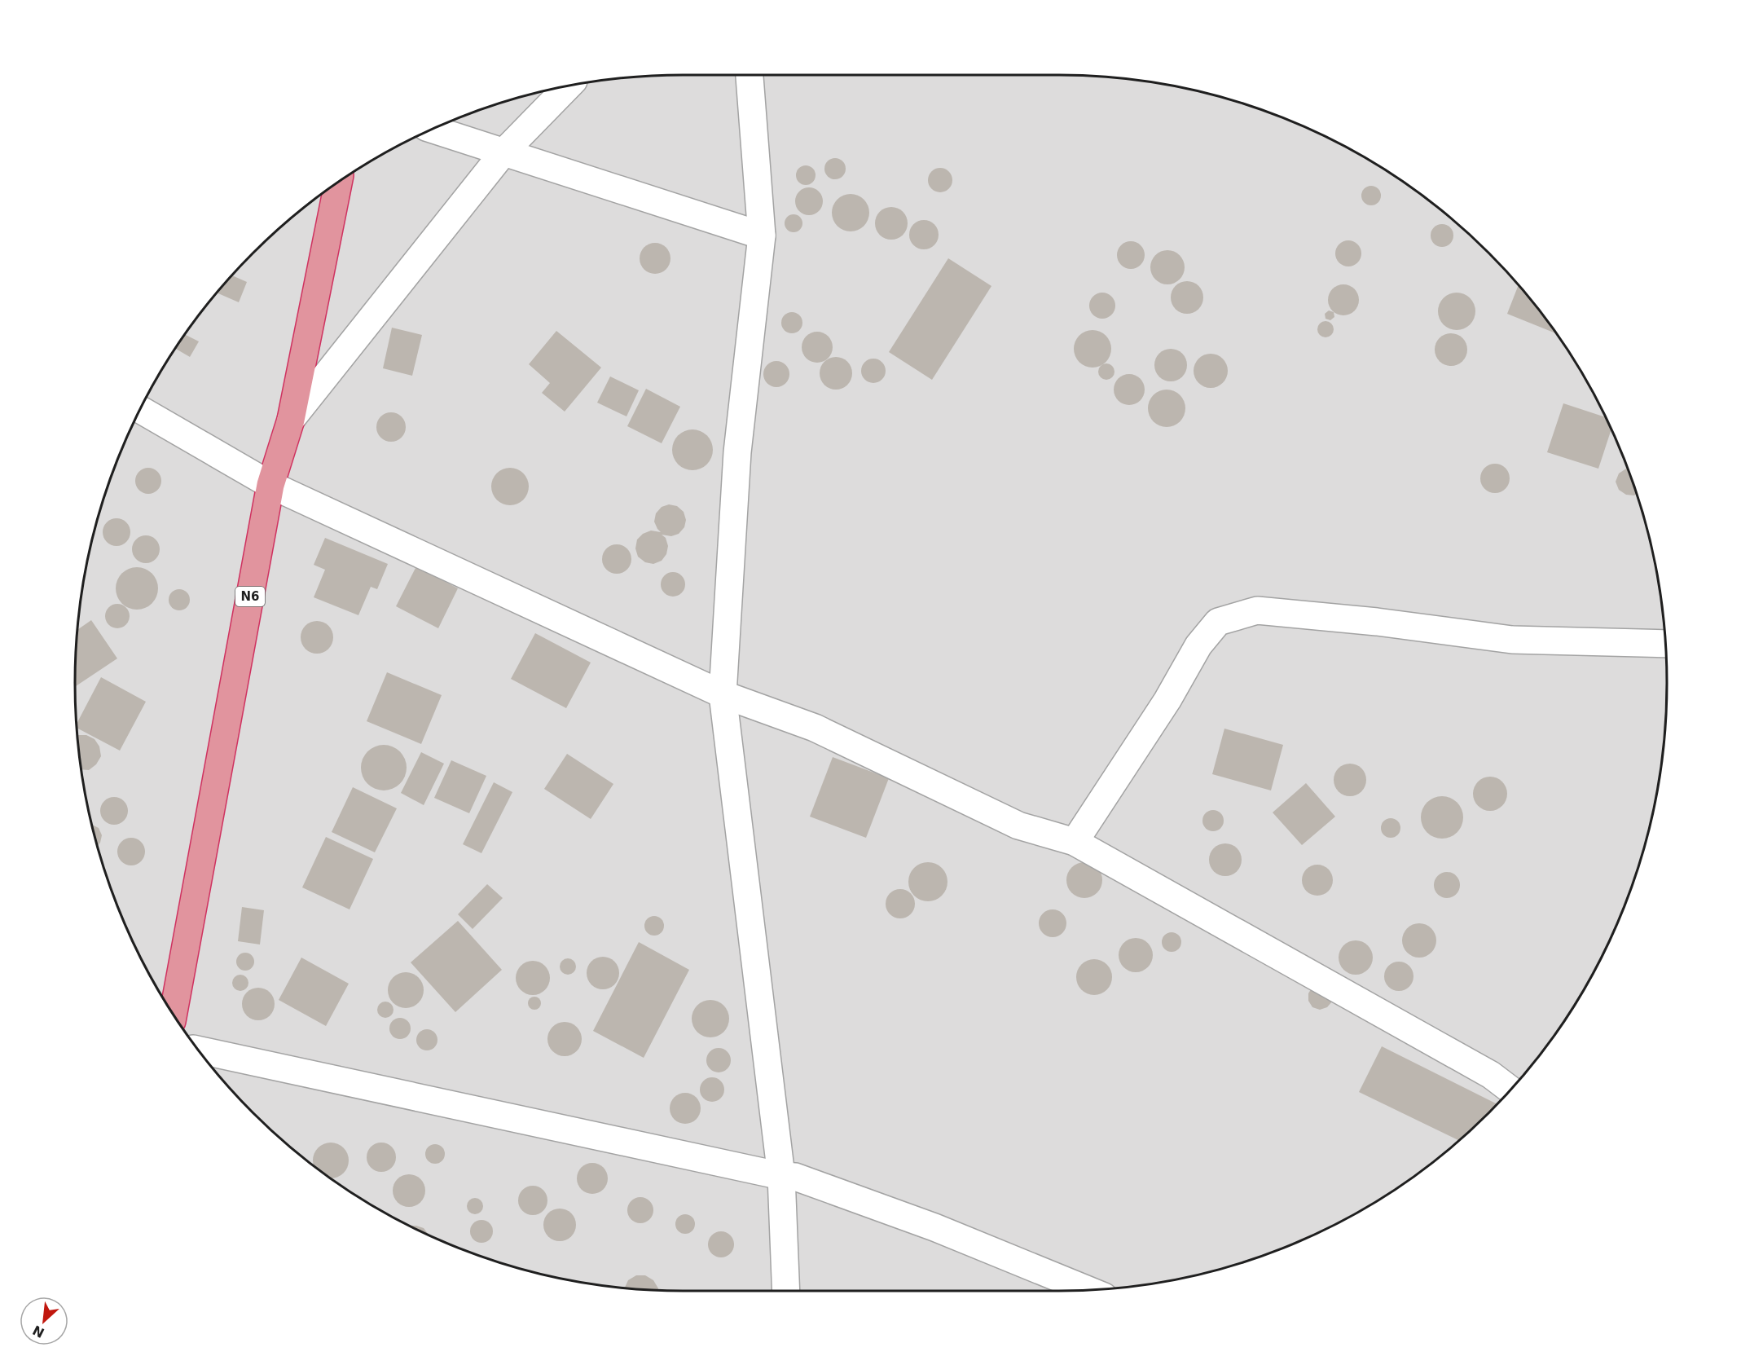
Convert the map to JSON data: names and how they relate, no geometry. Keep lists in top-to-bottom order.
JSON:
{
  "streets": {
    "highway": ["N6"]
  },
  "north": "bottom left"
}
